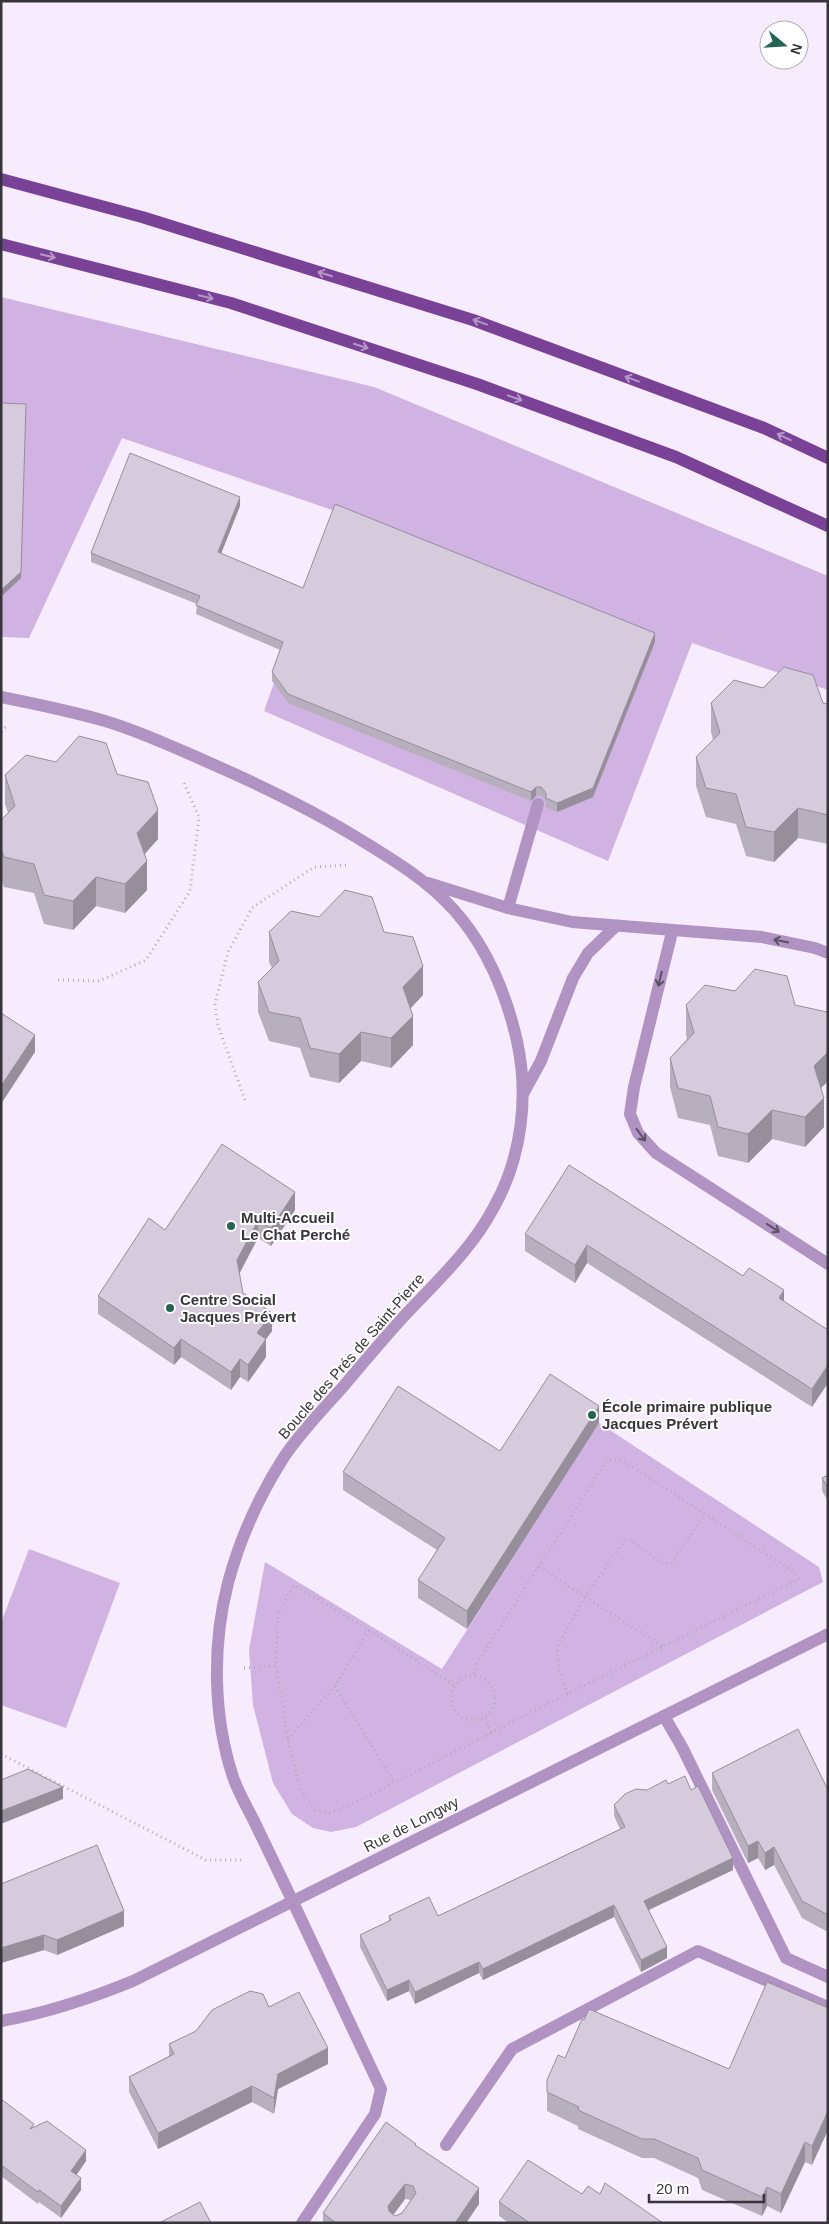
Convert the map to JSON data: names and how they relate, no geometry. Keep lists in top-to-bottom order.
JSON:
{
  "streets": {
    "street": ["Boucle des Prés de Saint-Pierre", "Rue de Longwy"]
  },
  "crossings": [
    ["Boucle des Prés de Saint-Pierre", "Rue de Longwy"]
  ],
  "places": ["Multi-Accueil Le Chat Perché", "Centre Social Jacques Prévert", "École primaire publique Jacques Prévert"],
  "scale_bar": "20 m",
  "north": "right"
}
